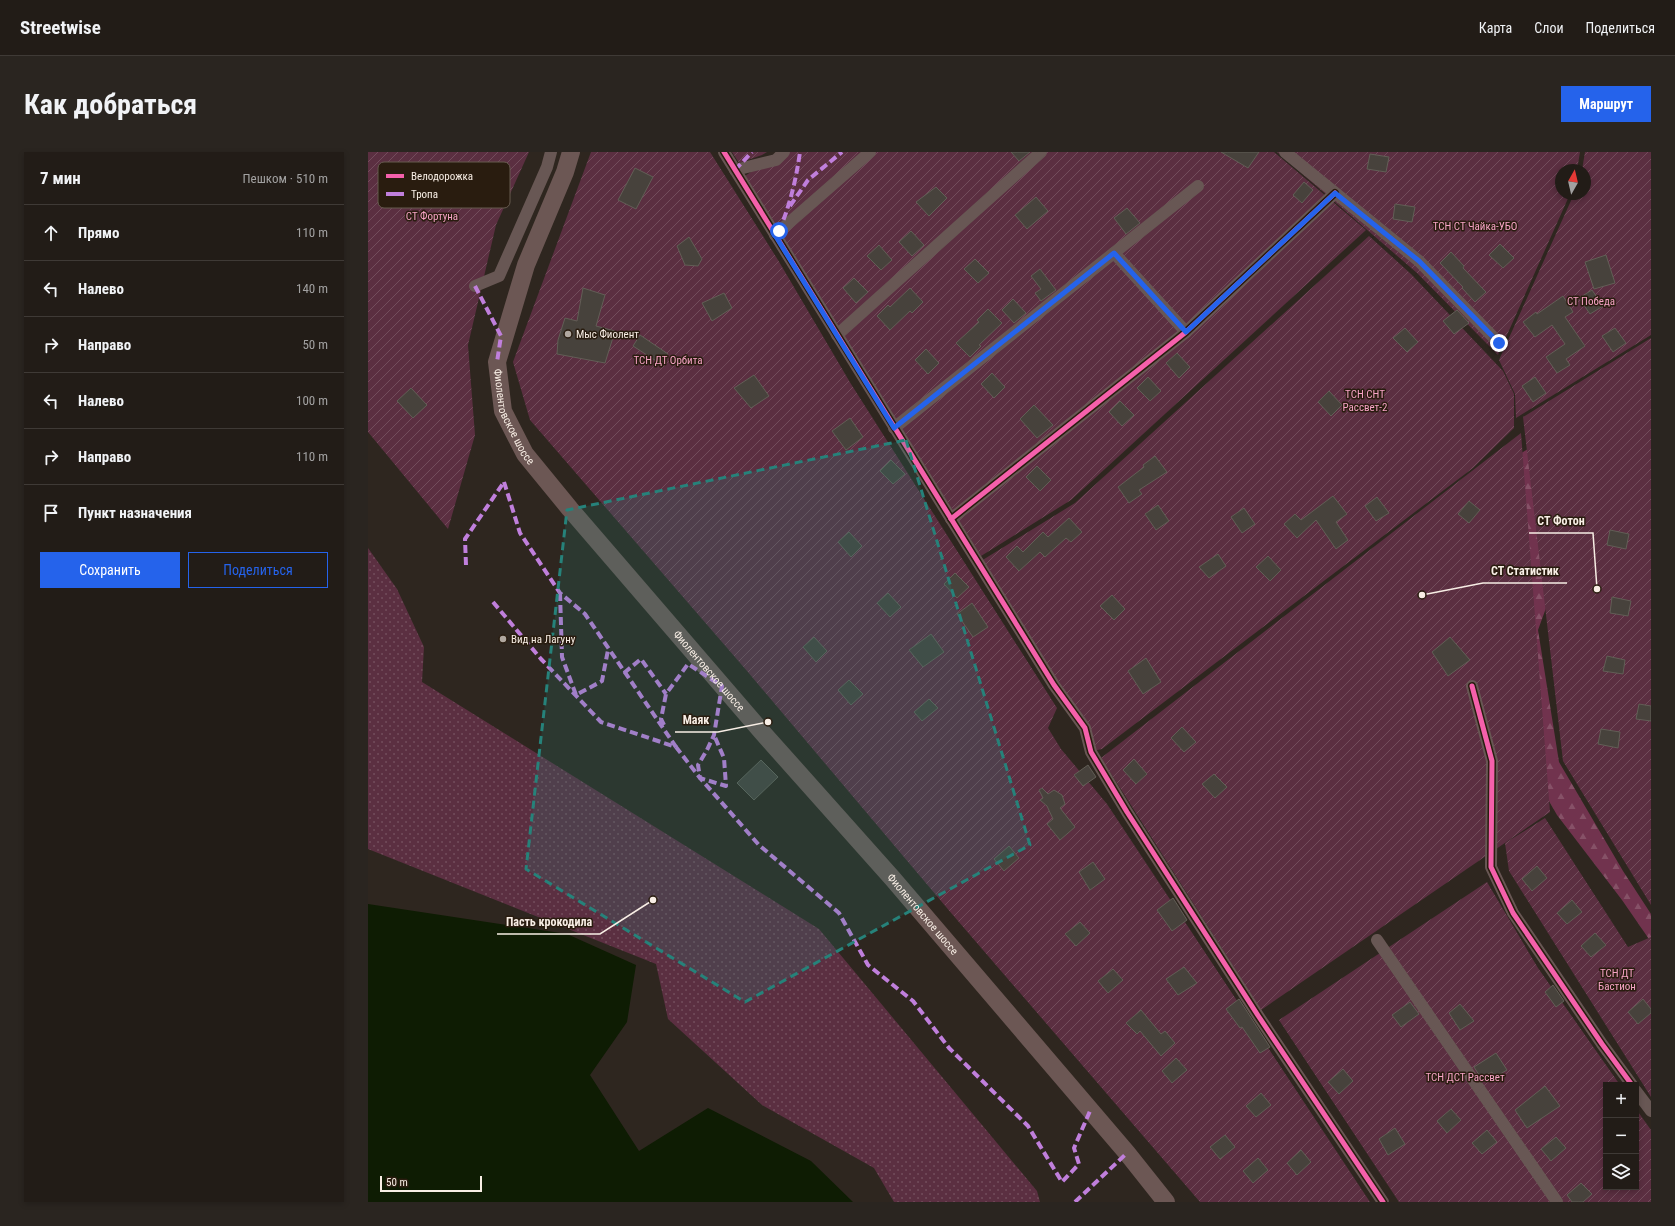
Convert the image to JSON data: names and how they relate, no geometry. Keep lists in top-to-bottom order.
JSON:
{
  "streets": {
    "main road": ["Фиолентовское шоссе"]
  },
  "parks": [
    "СТ Фортуна",
    "ТСН СТ Чайка-УБО",
    "СТ Победа",
    "ТСН ДТ Орбита",
    "ТСН СНТ Рассвет-2",
    "ТСН ДТ Бастион",
    "ТСН ДСТ Рассвет"
  ],
  "places": [
    "Мыс Фиолент",
    "СТ Фотон",
    "СТ Статистик",
    "Вид на Лагуну",
    "Маяк",
    "Пасть крокодила"
  ],
  "legend": ["Велодорожка", "Тропа"],
  "scale_bar": "50 m",
  "north": "top",
  "page": {
    "header": "Streetwise",
    "nav": ["Карта", "Слои", "Поделиться"],
    "buttons": [
      "Маршрут",
      ["Сохранить", "Поделиться"]
    ],
    "title": "Как добраться",
    "heading": ["7 мин", "Пешком · 510 m"],
    "list": [
      ["Прямо", "110 m"],
      ["Налево", "140 m"],
      ["Направо", "50 m"],
      ["Налево", "100 m"],
      ["Направо", "110 m"],
      "Пункт назначения"
    ],
    "map_buttons": ["+", "−"],
    "scale": "50 m"
  }
}
